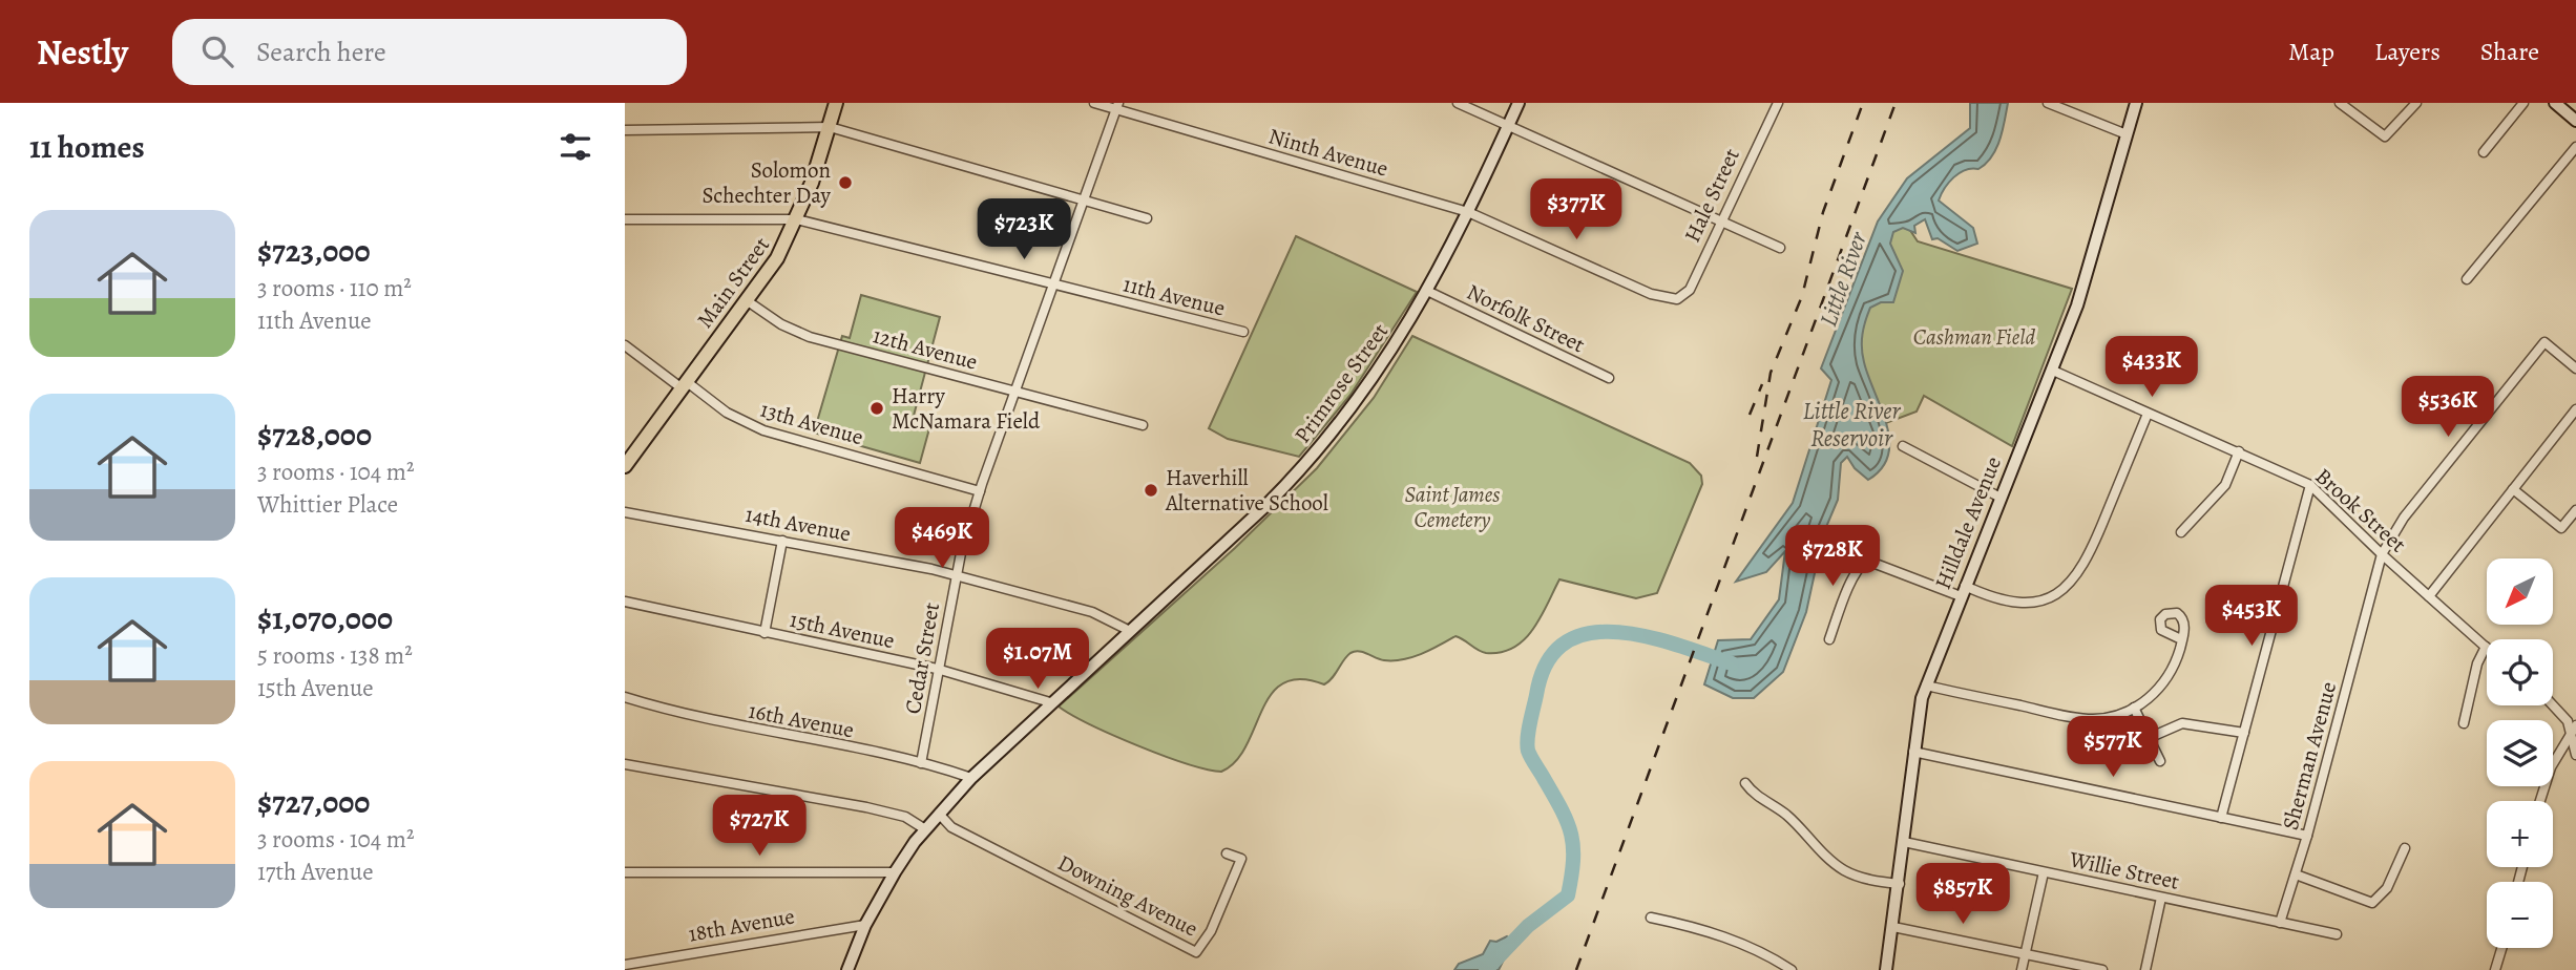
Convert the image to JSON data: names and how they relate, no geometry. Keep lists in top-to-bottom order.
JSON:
{
  "streets": {
    "main road": ["Main Street", "Primrose Street", "Hilldale Avenue"],
    "street": [
      "Ninth Avenue",
      "Hale Street",
      "11th Avenue",
      "Norfolk Street",
      "12th Avenue",
      "13th Avenue",
      "Brook Street",
      "14th Avenue",
      "15th Avenue",
      "Cedar Street",
      "16th Avenue",
      "Sherman Avenue",
      "Willie Street",
      "Downing Avenue",
      "18th Avenue"
    ]
  },
  "crossings": [
    ["Ninth Avenue", "Hale Street"],
    ["Ninth Avenue", "Primrose Street"],
    ["Ninth Avenue", "Cedar Street"],
    ["Main Street", "11th Avenue"],
    ["Main Street", "12th Avenue"],
    ["Main Street", "13th Avenue"],
    ["11th Avenue", "Cedar Street"],
    ["Norfolk Street", "Primrose Street"],
    ["12th Avenue", "Cedar Street"],
    ["Primrose Street", "14th Avenue"],
    ["Primrose Street", "15th Avenue"],
    ["Primrose Street", "16th Avenue"],
    ["Primrose Street", "Downing Avenue"],
    ["Primrose Street", "18th Avenue"],
    ["13th Avenue", "Cedar Street"],
    ["Brook Street", "Hilldale Avenue"],
    ["Brook Street", "Sherman Avenue"],
    ["Hilldale Avenue", "Willie Street"],
    ["14th Avenue", "Cedar Street"],
    ["15th Avenue", "Cedar Street"],
    ["Cedar Street", "16th Avenue"],
    ["Sherman Avenue", "Willie Street"]
  ],
  "water": ["Little River", "Little River Reservoir"],
  "parks": ["Cashman Field", "Saint James Cemetery"],
  "places": ["Solomon Schechter Day", "Harry McNamara Field", "Haverhill Alternative School"],
  "north": "bottom left",
  "page": {
    "header": "Nestly",
    "search": "Search here",
    "nav": ["Map", "Layers", "Share"],
    "heading": "11 homes",
    "price": [
      "$377K",
      "$723K",
      "$433K",
      "$536K",
      "$469K",
      "$728K",
      "$453K",
      "$1.07M",
      "$577K",
      "$727K",
      "$857K"
    ],
    "list": [
      {
        "name": "$723,000",
        "note": "3 rooms · 110 m² · 11th Avenue"
      },
      {
        "name": "$728,000",
        "note": "3 rooms · 104 m² · Whittier Place"
      },
      {
        "name": "$1,070,000",
        "note": "5 rooms · 138 m² · 15th Avenue"
      },
      {
        "name": "$727,000",
        "note": "3 rooms · 104 m² · 17th Avenue"
      }
    ],
    "map_buttons": ["+", "−"]
  }
}
